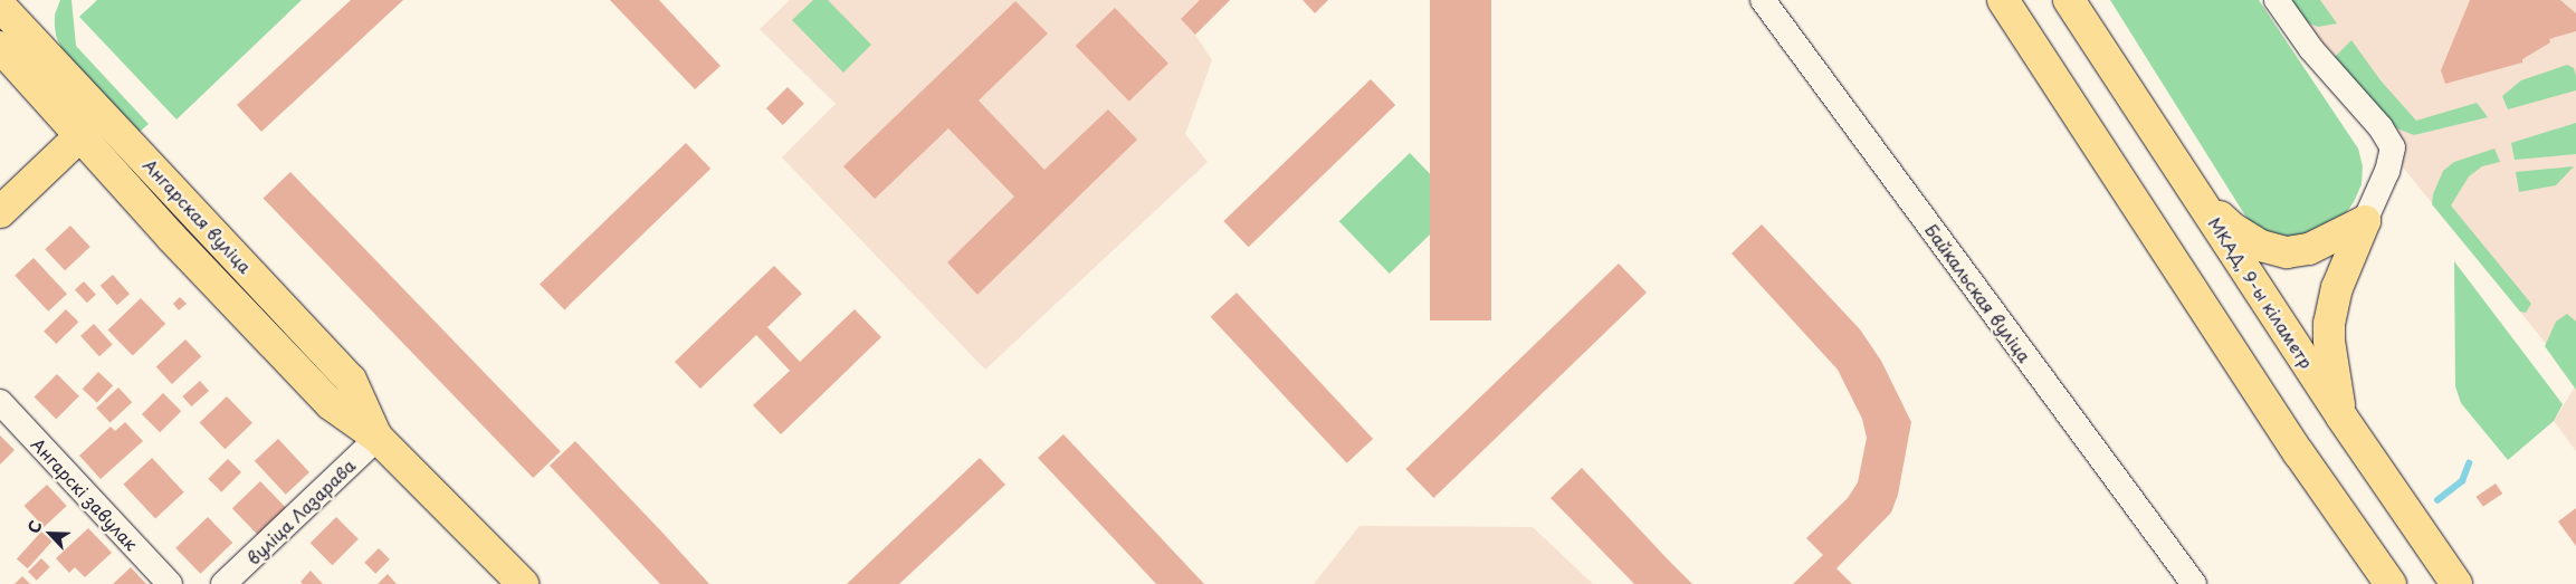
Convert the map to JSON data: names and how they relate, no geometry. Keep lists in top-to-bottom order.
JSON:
{
  "streets": {
    "main road": ["Ангарская вуліца", "МКАД, 9-ы кіламетр"],
    "street": ["Байкальская вуліца", "Ангарскі завулак", "вуліца Лазарава"]
  },
  "crossings": [
    ["Ангарская вуліца", "вуліца Лазарава"]
  ],
  "north": "top left"
}
